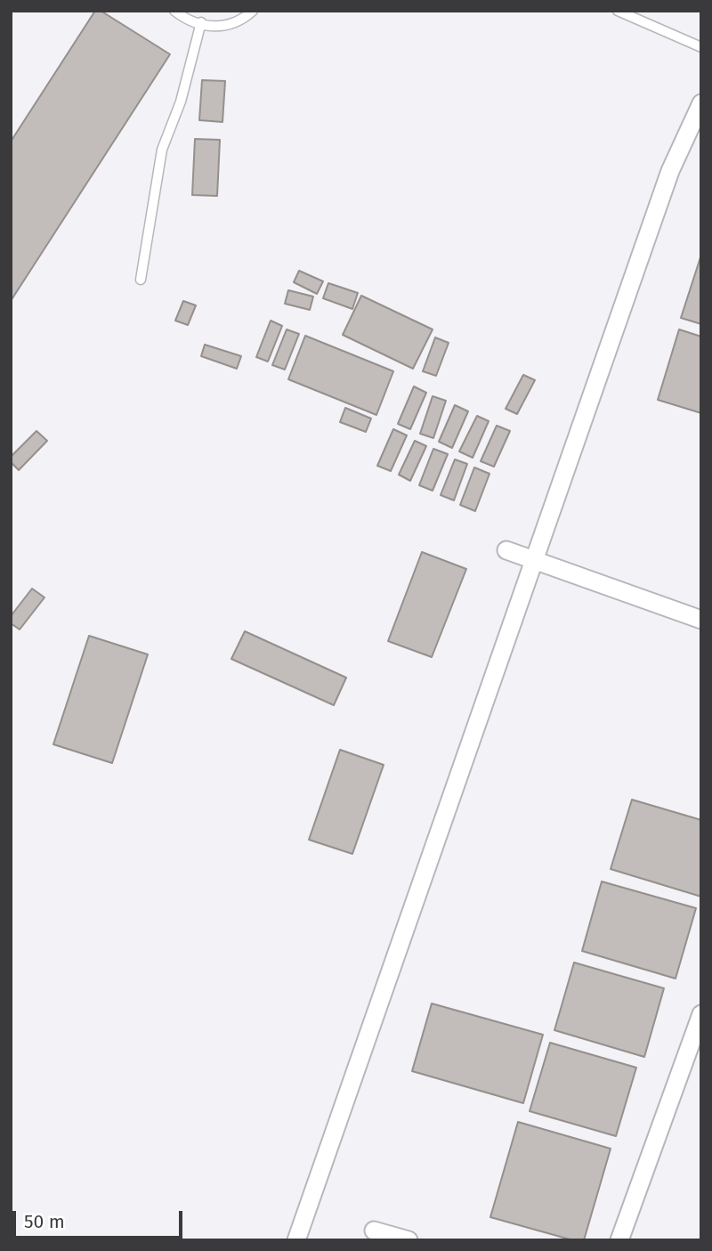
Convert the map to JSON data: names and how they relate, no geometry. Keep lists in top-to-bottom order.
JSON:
{
  "scale_bar": "50 m"
}
